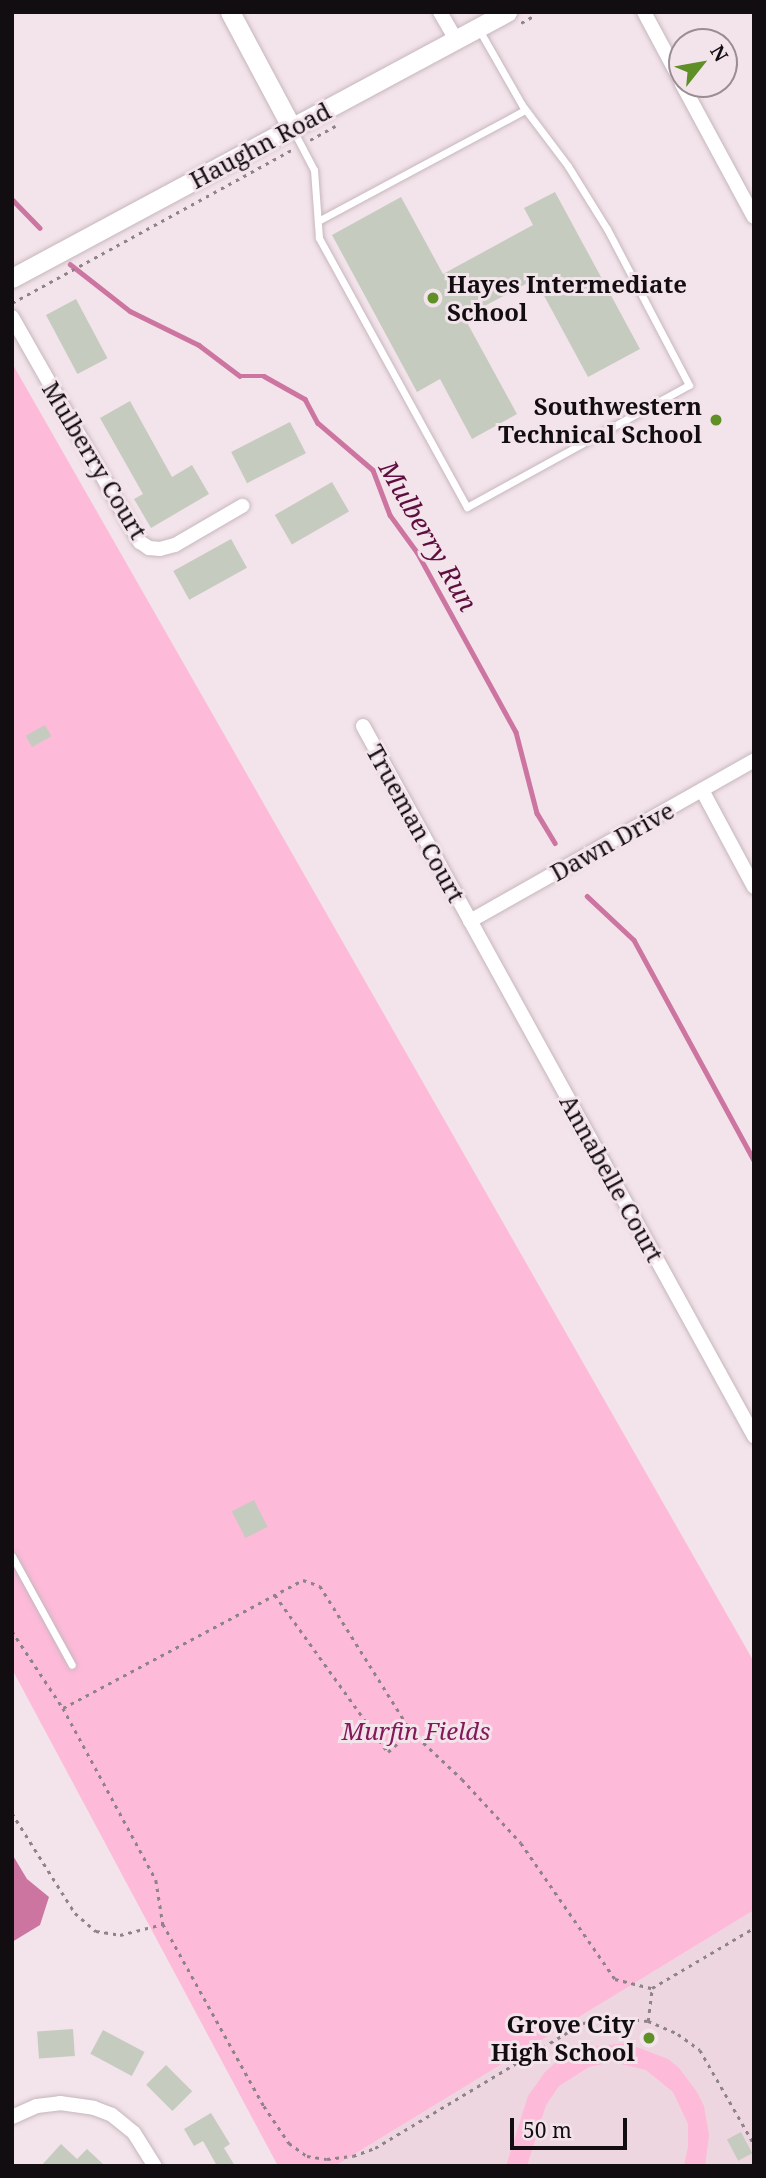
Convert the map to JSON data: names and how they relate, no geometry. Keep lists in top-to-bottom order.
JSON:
{
  "streets": {
    "street": [
      "Haughn Road",
      "Mulberry Court",
      "Trueman Court",
      "Dawn Drive",
      "Annabelle Court"
    ]
  },
  "crossings": [
    ["Trueman Court", "Dawn Drive"],
    ["Trueman Court", "Annabelle Court"],
    ["Dawn Drive", "Annabelle Court"]
  ],
  "water": ["Mulberry Run"],
  "parks": ["Murfin Fields"],
  "places": ["Hayes Intermediate School", "Southwestern Technical School", "Grove City High School"],
  "scale_bar": "50 m",
  "north": "top right"
}
